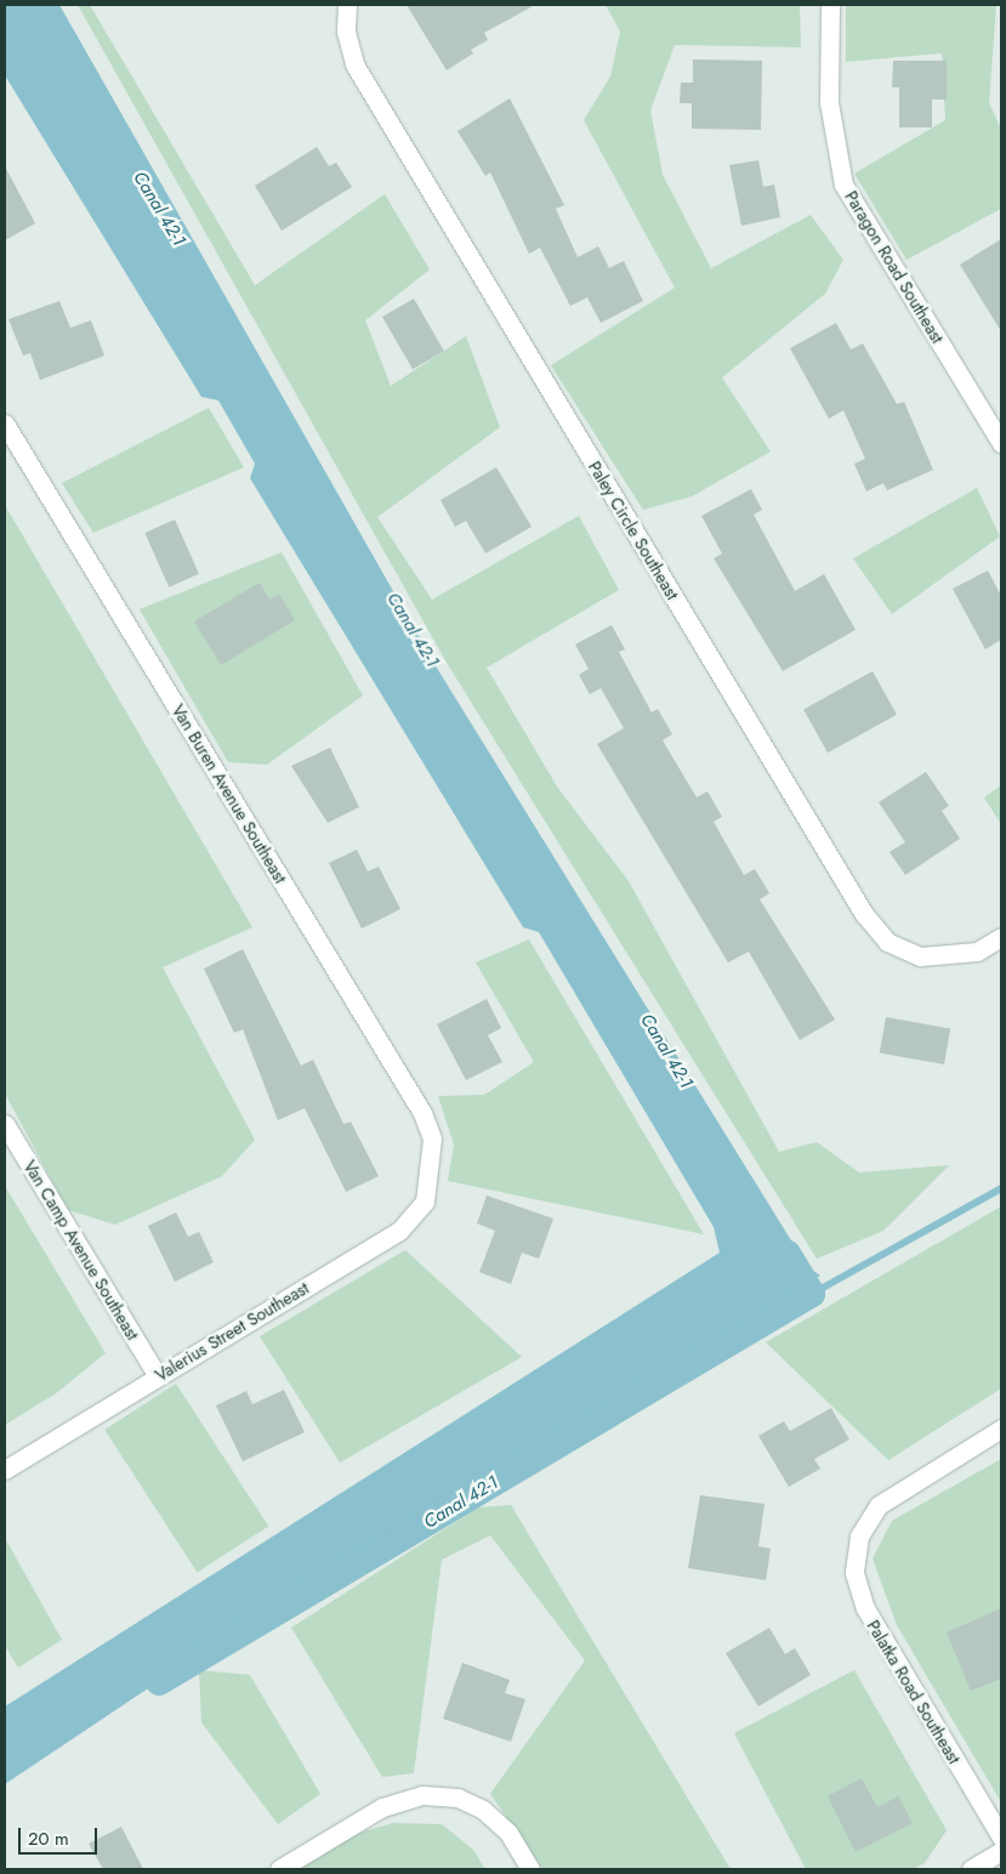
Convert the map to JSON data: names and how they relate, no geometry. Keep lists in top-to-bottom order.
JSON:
{
  "streets": {
    "street": [
      "Paragon Road Southeast",
      "Paley Circle Southeast",
      "Van Buren Avenue Southeast",
      "Van Camp Avenue Southeast",
      "Valerius Street Southeast",
      "Palatka Road Southeast"
    ]
  },
  "crossings": [
    ["Van Buren Avenue Southeast", "Valerius Street Southeast"],
    ["Van Camp Avenue Southeast", "Valerius Street Southeast"]
  ],
  "water": ["Canal 42-1"],
  "scale_bar": "20 m"
}
